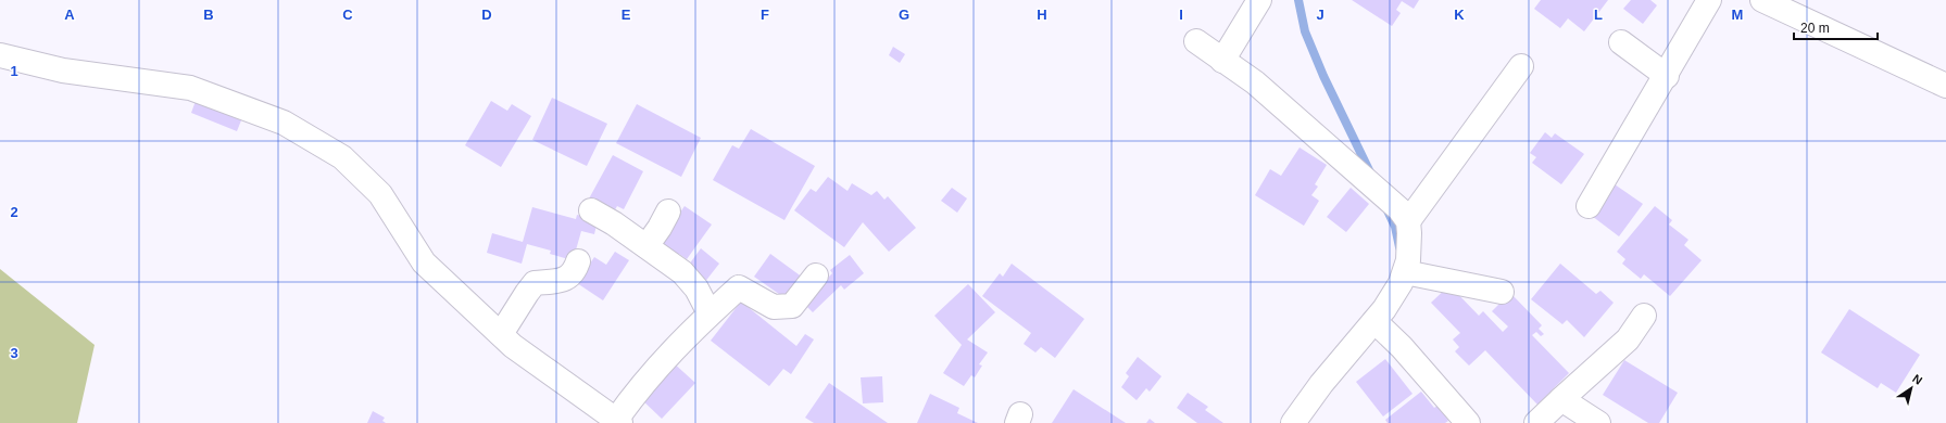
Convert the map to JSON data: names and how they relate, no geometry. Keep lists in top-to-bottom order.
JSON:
{
  "scale_bar": "20 m",
  "north": "top right",
  "grid": {
    "columns": [
      "A",
      "B",
      "C",
      "D",
      "E",
      "F",
      "G",
      "H",
      "I",
      "J",
      "K",
      "L",
      "M"
    ],
    "rows": ["1", "2", "3"]
  }
}
